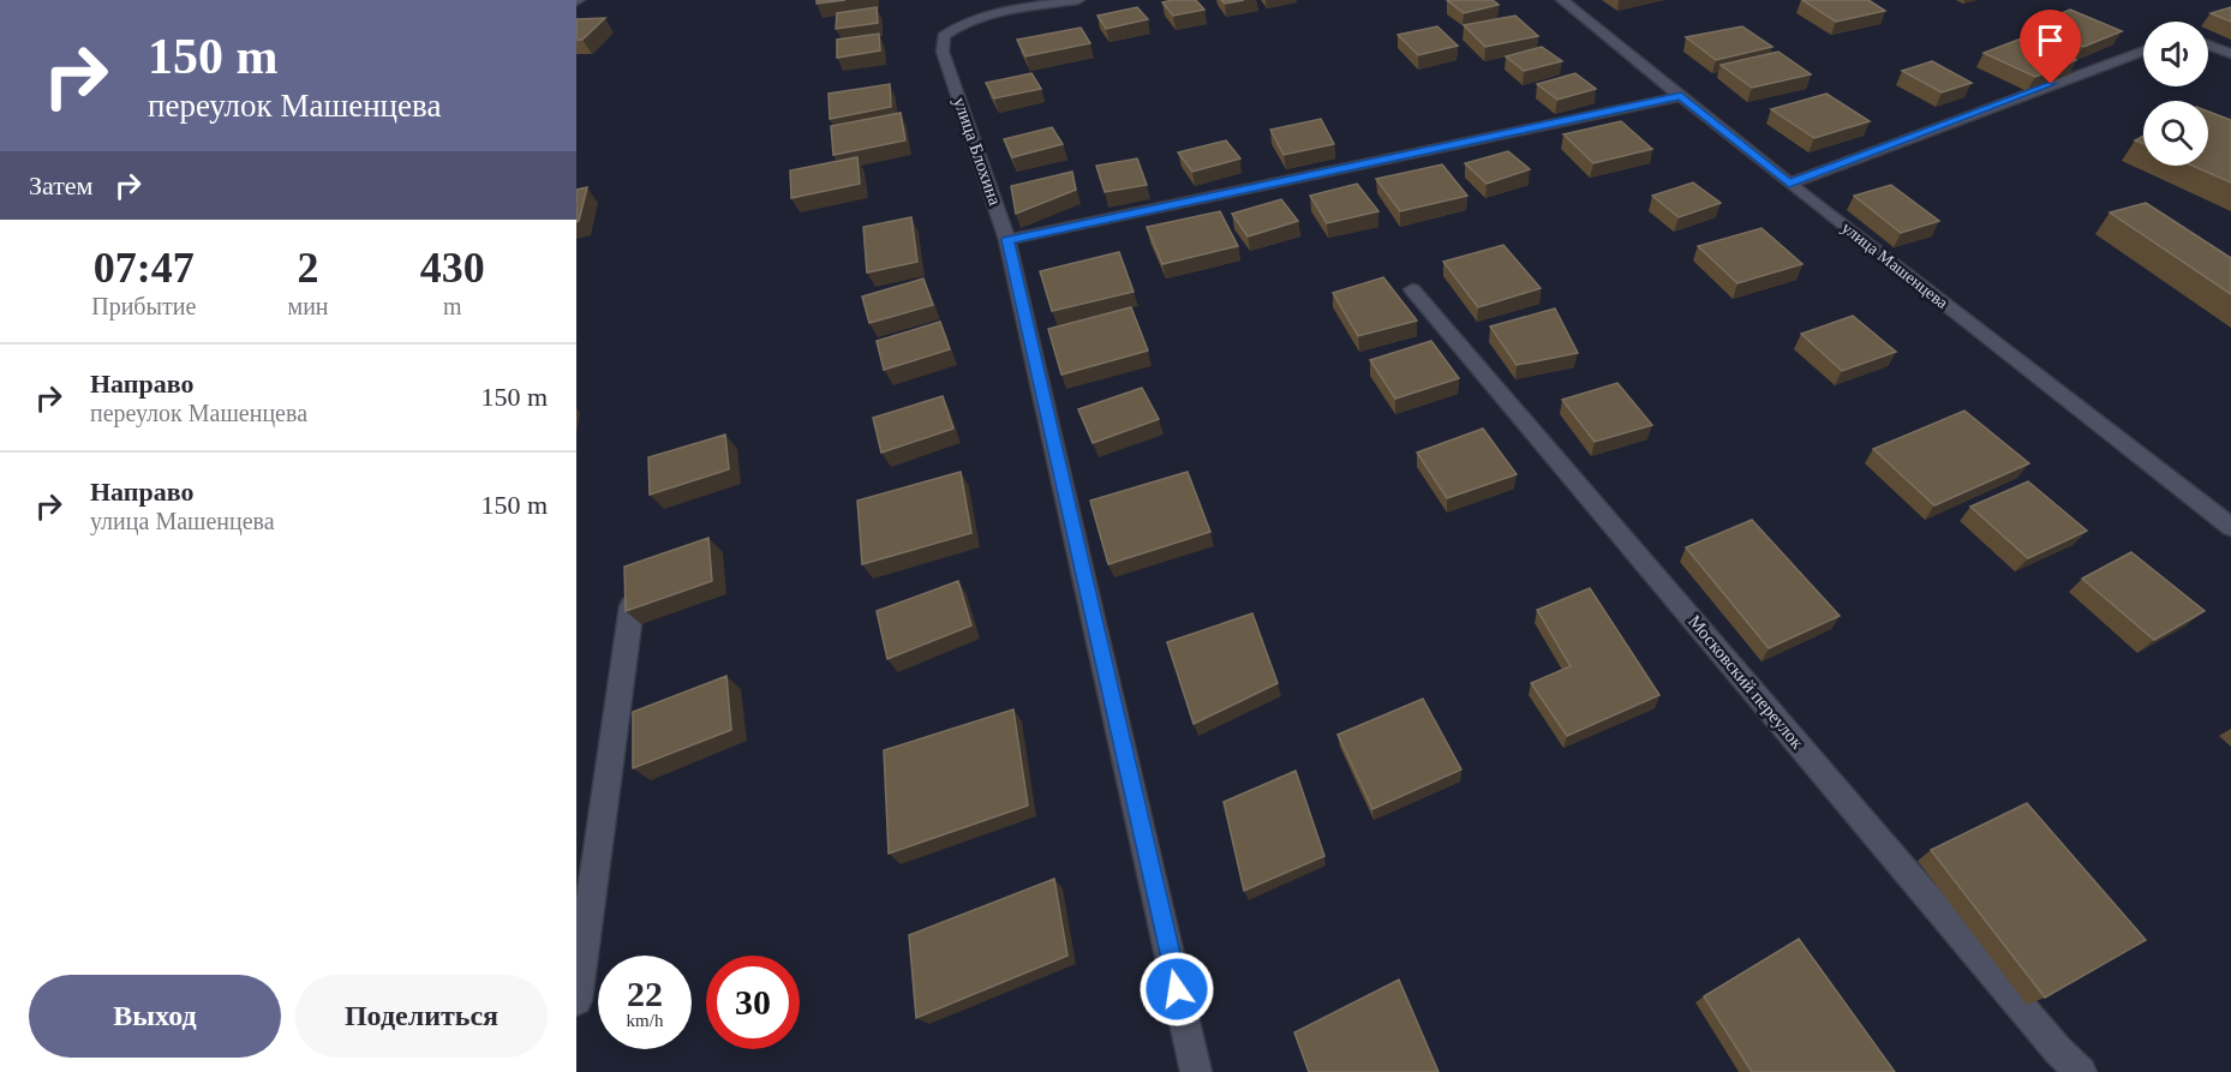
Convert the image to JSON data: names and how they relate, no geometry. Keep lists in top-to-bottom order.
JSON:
{
  "streets": {
    "street": ["улица Блохина", "улица Машенцева", "Московский переулок"]
  },
  "page": {
    "turn": ["150 m", "переулок Машенцева"],
    "then": "Затем",
    "eta": [
      "07:47",
      "Прибытие",
      "2",
      "мин",
      "430",
      "m"
    ],
    "list": [
      {
        "name": "Направо",
        "note": "переулок Машенцева",
        "value": "150 m"
      },
      {
        "name": "Направо",
        "note": "улица Машенцева",
        "value": "150 m"
      }
    ],
    "speed": "22 km/h",
    "limit": "30",
    "buttons": ["Выход", "Поделиться"]
  }
}
